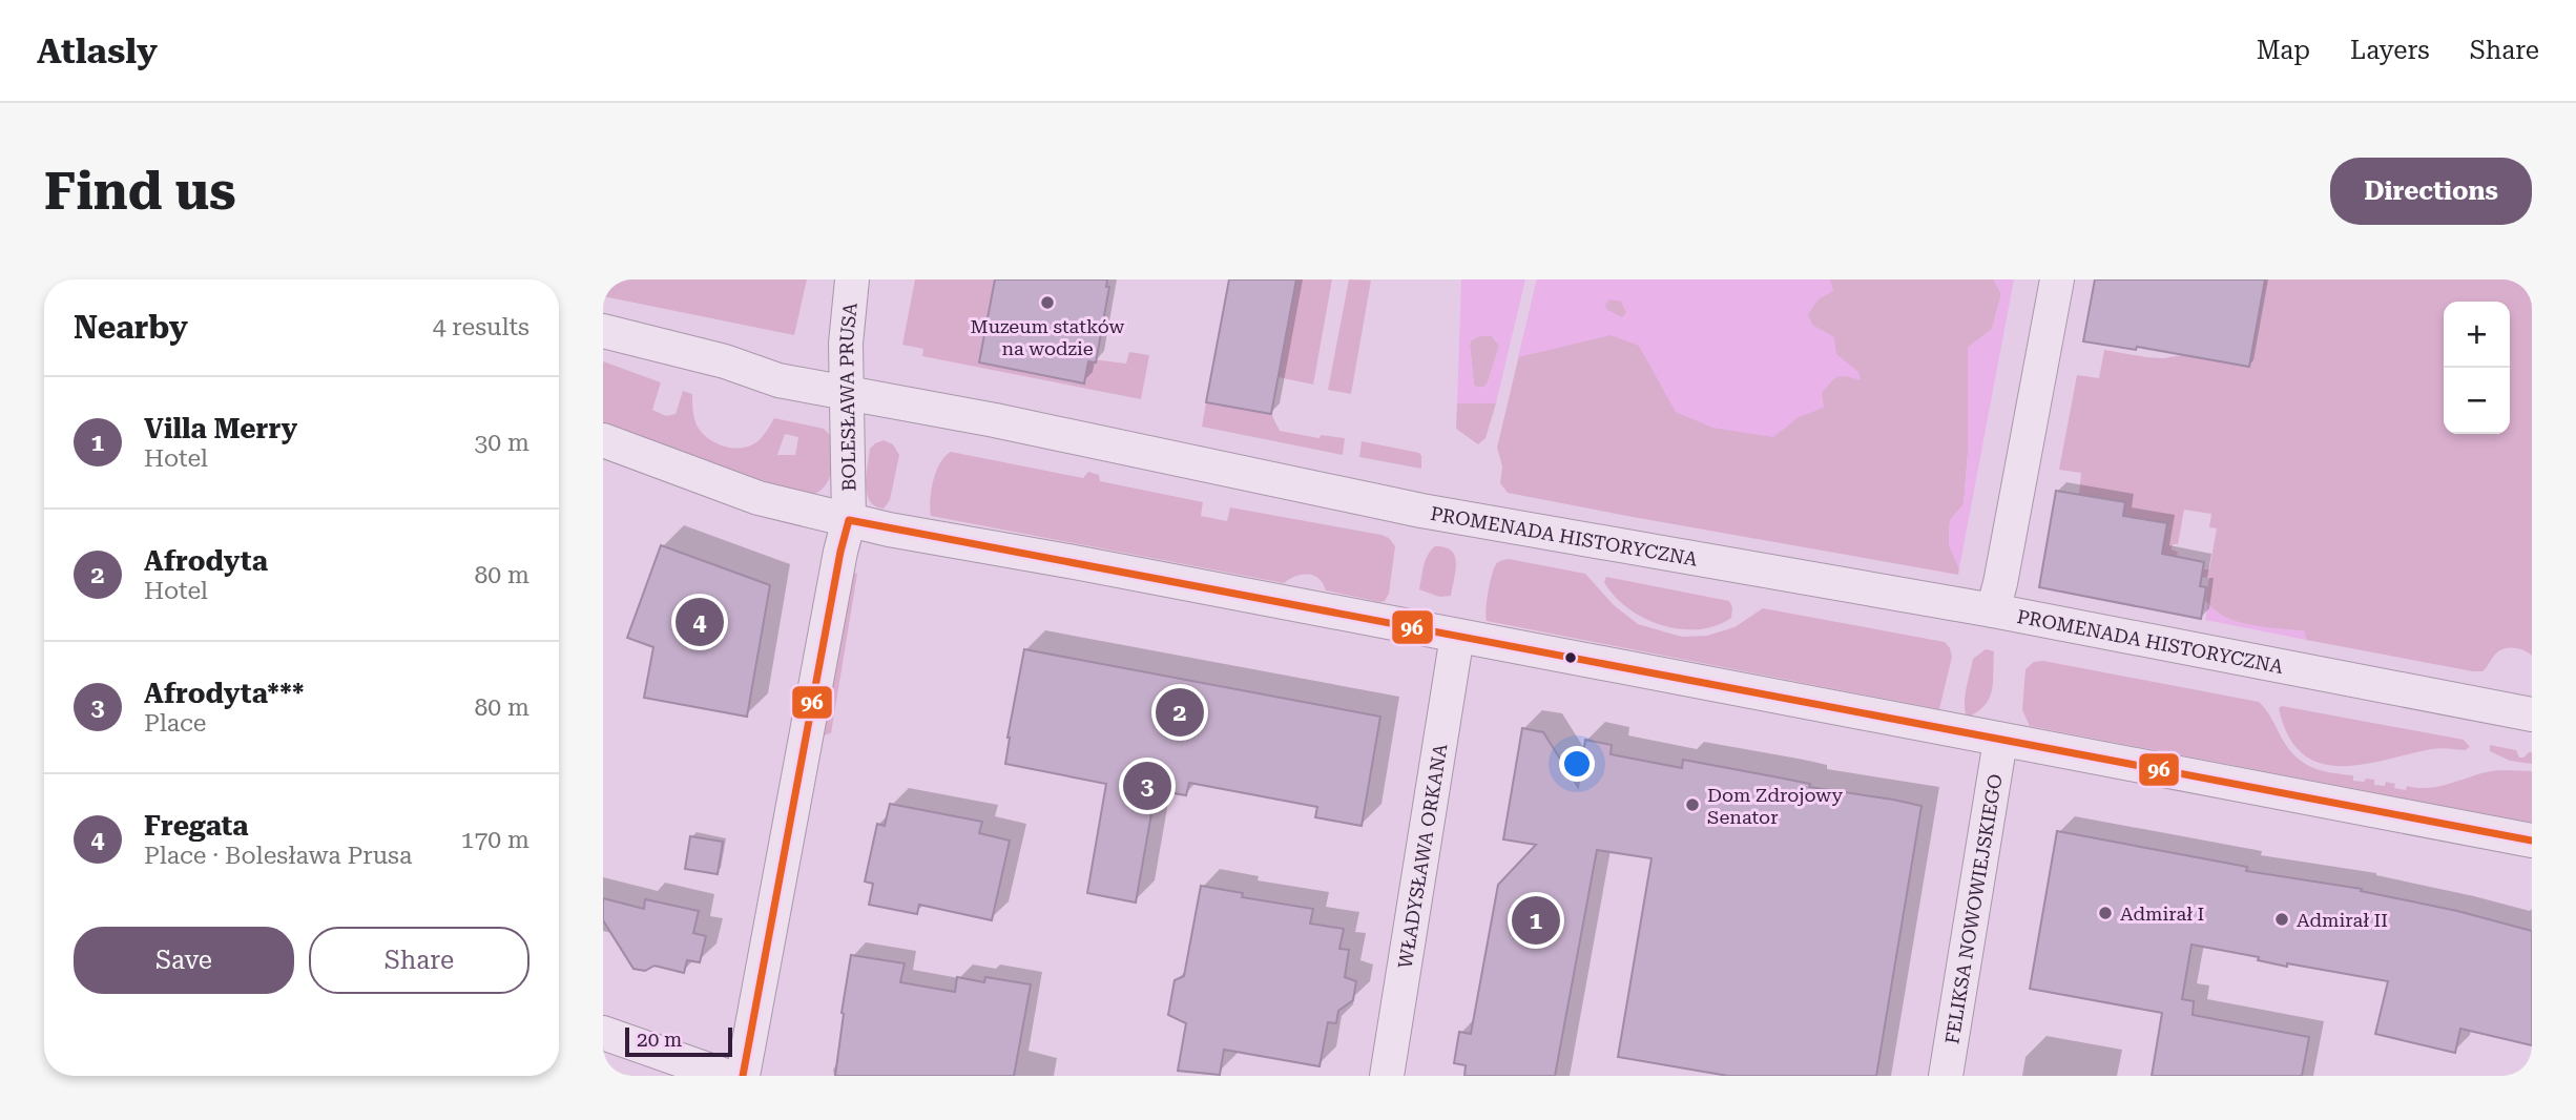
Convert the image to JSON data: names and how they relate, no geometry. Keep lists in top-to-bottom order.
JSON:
{
  "streets": {
    "street": [
      "BOLESŁAWA PRUSA",
      "PROMENADA HISTORYCZNA",
      "WŁADYSŁAWA ORKANA",
      "FELIKSA NOWOWIEJSKIEGO"
    ]
  },
  "crossings": [
    ["BOLESŁAWA PRUSA", "PROMENADA HISTORYCZNA"]
  ],
  "places": [
    "Muzeum statków na wodzie",
    "Dom Zdrojowy Senator",
    "Admirał I",
    "Admirał II"
  ],
  "lines": ["transit line 96"],
  "scale_bar": "20 m",
  "page": {
    "header": "Atlasly",
    "nav": ["Map", "Layers", "Share"],
    "buttons": [
      "Directions",
      ["Save", "Share"]
    ],
    "title": "Find us",
    "heading": ["Nearby", "4 results"],
    "map_buttons": ["+", "−"],
    "list": [
      {
        "mark": "1",
        "name": "Villa Merry",
        "note": "Hotel",
        "value": "30 m"
      },
      {
        "mark": "2",
        "name": "Afrodyta",
        "note": "Hotel",
        "value": "80 m"
      },
      {
        "mark": "3",
        "name": "Afrodyta***",
        "note": "Place",
        "value": "80 m"
      },
      {
        "mark": "4",
        "name": "Fregata",
        "note": "Place · Bolesława Prusa",
        "value": "170 m"
      }
    ],
    "pins": [
      "4",
      "2",
      "3",
      "1"
    ],
    "scale": "20 m"
  }
}
